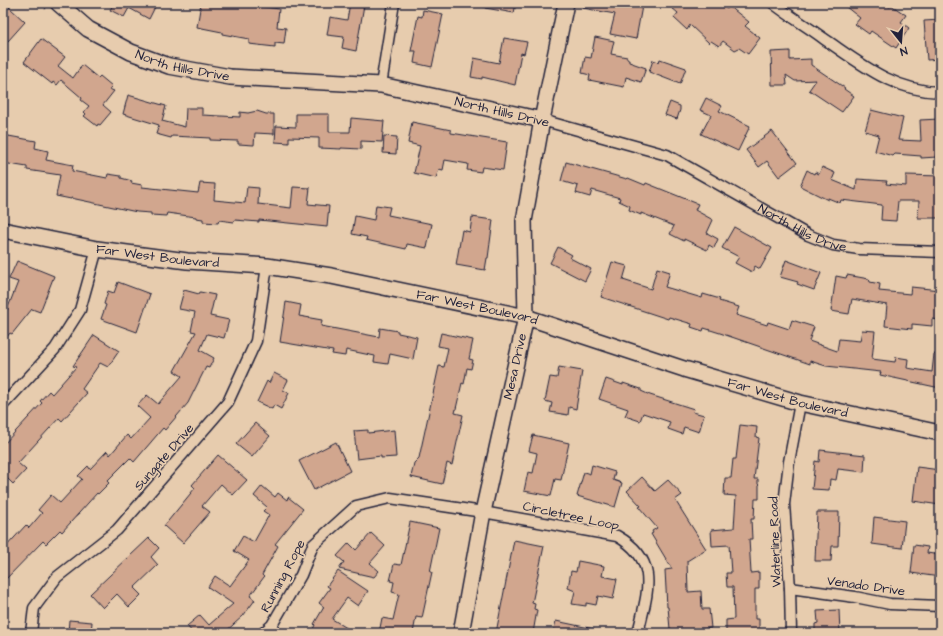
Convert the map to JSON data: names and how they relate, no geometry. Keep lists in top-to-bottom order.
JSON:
{
  "streets": {
    "street": [
      "North Hills Drive",
      "Far West Boulevard",
      "Mesa Drive",
      "Sungate Drive",
      "Circletree Loop",
      "Waterline Road",
      "Running Rope",
      "Venado Drive"
    ]
  },
  "crossings": [
    ["North Hills Drive", "Mesa Drive"],
    ["Far West Boulevard", "Mesa Drive"],
    ["Far West Boulevard", "Sungate Drive"],
    ["Far West Boulevard", "Waterline Road"],
    ["Mesa Drive", "Circletree Loop"],
    ["Mesa Drive", "Running Rope"],
    ["Circletree Loop", "Running Rope"],
    ["Waterline Road", "Venado Drive"]
  ],
  "north": "bottom"
}
